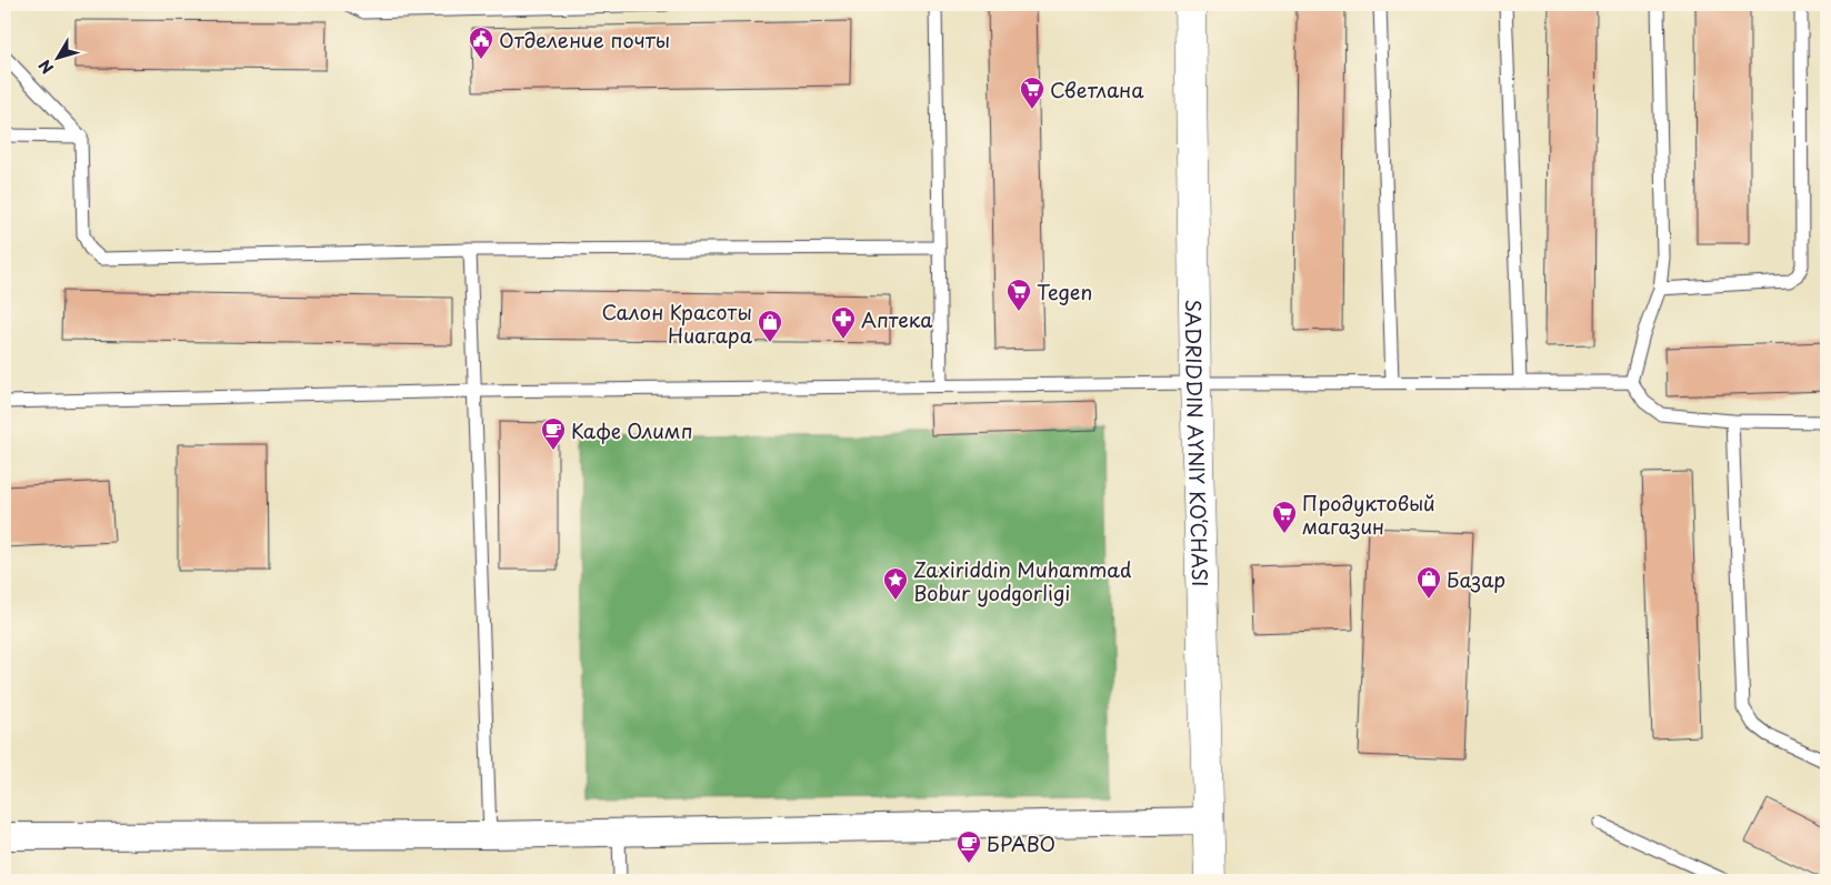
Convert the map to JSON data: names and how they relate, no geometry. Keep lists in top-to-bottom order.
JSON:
{
  "streets": {
    "street": ["SADRIDDIN AYNIY KO‘CHASI"]
  },
  "places": {
    "public building": ["Отделение почты"],
    "supermarket": ["Светлана", "Tegen", "Продуктовый магазин"],
    "pharmacy": ["Аптека"],
    "shop": ["Салон Красоты Ниагара", "Базар"],
    "cafe": ["Кафе Олимп", "БРАВО"],
    "place": ["Zaxiriddin Muhammad Bobur yodgorligi"]
  },
  "north": "bottom left"
}
